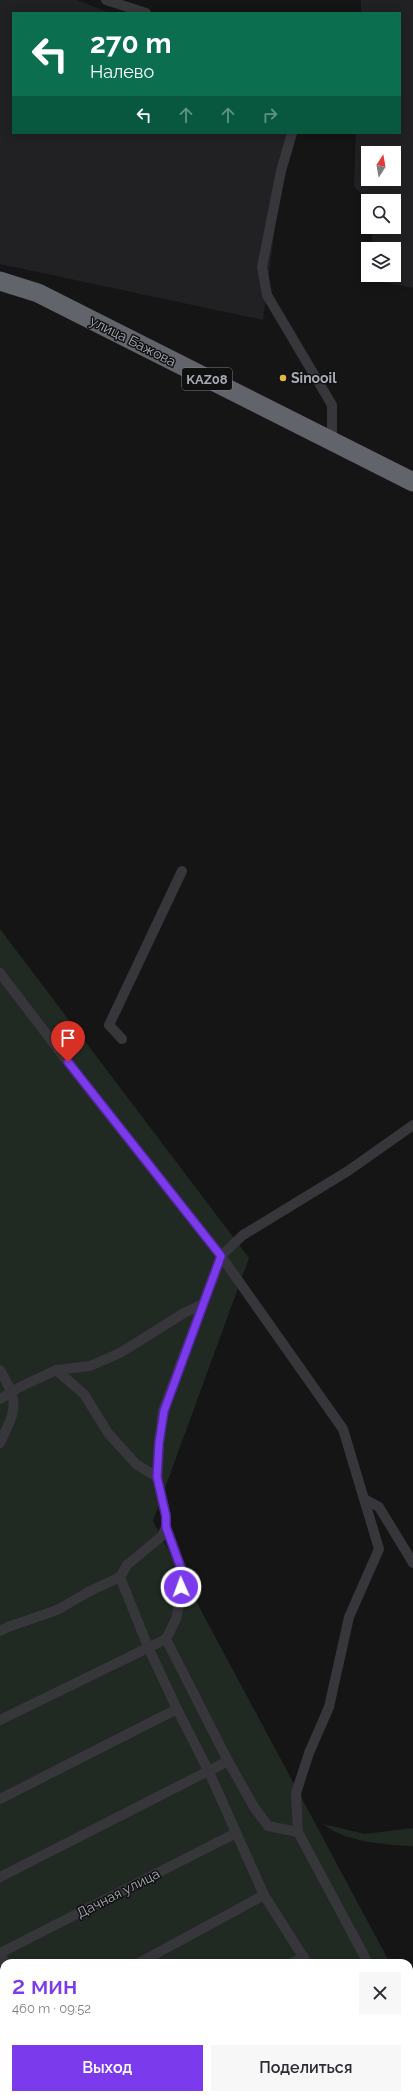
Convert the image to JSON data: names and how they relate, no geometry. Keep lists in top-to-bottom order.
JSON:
{
  "streets": {
    "highway": ["улица Бажова", "KAZ08"],
    "street": ["Дачная улица"]
  },
  "places": ["Sinooil"],
  "north": "top",
  "page": {
    "turn": ["270 m", "Налево"],
    "heading": ["2 мин", "460 m · 09:52"],
    "buttons": ["Выход", "Поделиться"]
  }
}
